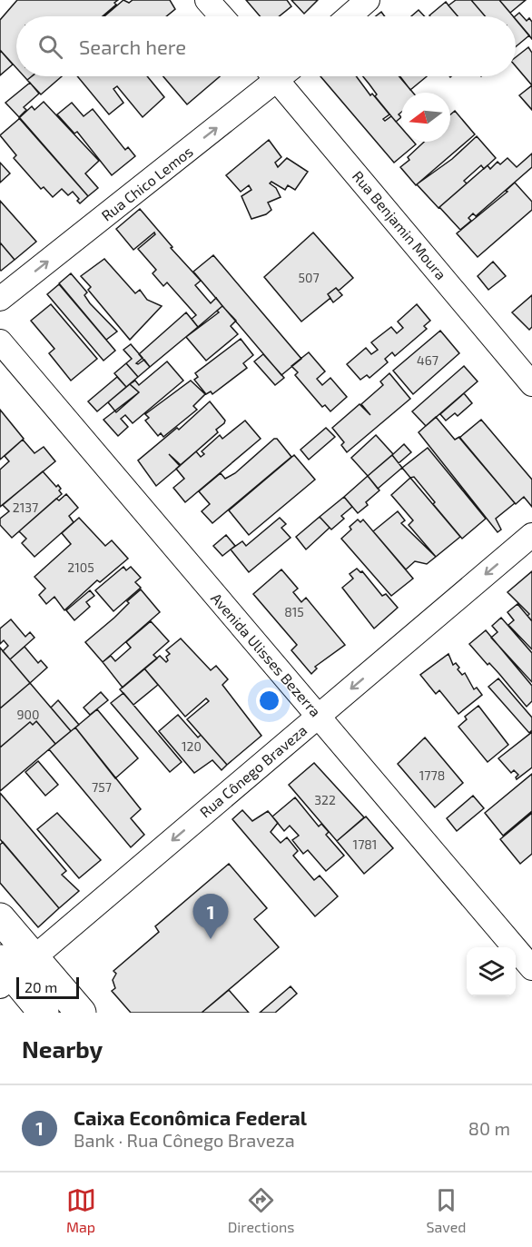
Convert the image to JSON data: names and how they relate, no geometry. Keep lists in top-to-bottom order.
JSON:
{
  "streets": {
    "street": [
      "Rua Chico Lemos",
      "Rua Benjamin Moura",
      "Avenida Ulisses Bezerra",
      "Rua Cônego Braveza"
    ]
  },
  "crossings": [
    ["Avenida Ulisses Bezerra", "Rua Cônego Braveza"]
  ],
  "one_way": ["Rua Chico Lemos", "Rua Cônego Braveza"],
  "house_numbers": [
    "507",
    "467",
    "2137",
    "2105",
    "815",
    "900",
    "120",
    "1778",
    "757",
    "322",
    "1781"
  ],
  "scale_bar": "20 m",
  "north": "left",
  "page": {
    "search": "Search here",
    "pins": "1",
    "scale": "20 m",
    "heading": "Nearby",
    "list": [
      {
        "mark": "1",
        "name": "Caixa Econômica Federal",
        "note": "Bank · Rua Cônego Braveza",
        "value": "80 m"
      }
    ],
    "nav": ["Map", "Directions", "Saved"]
  }
}
